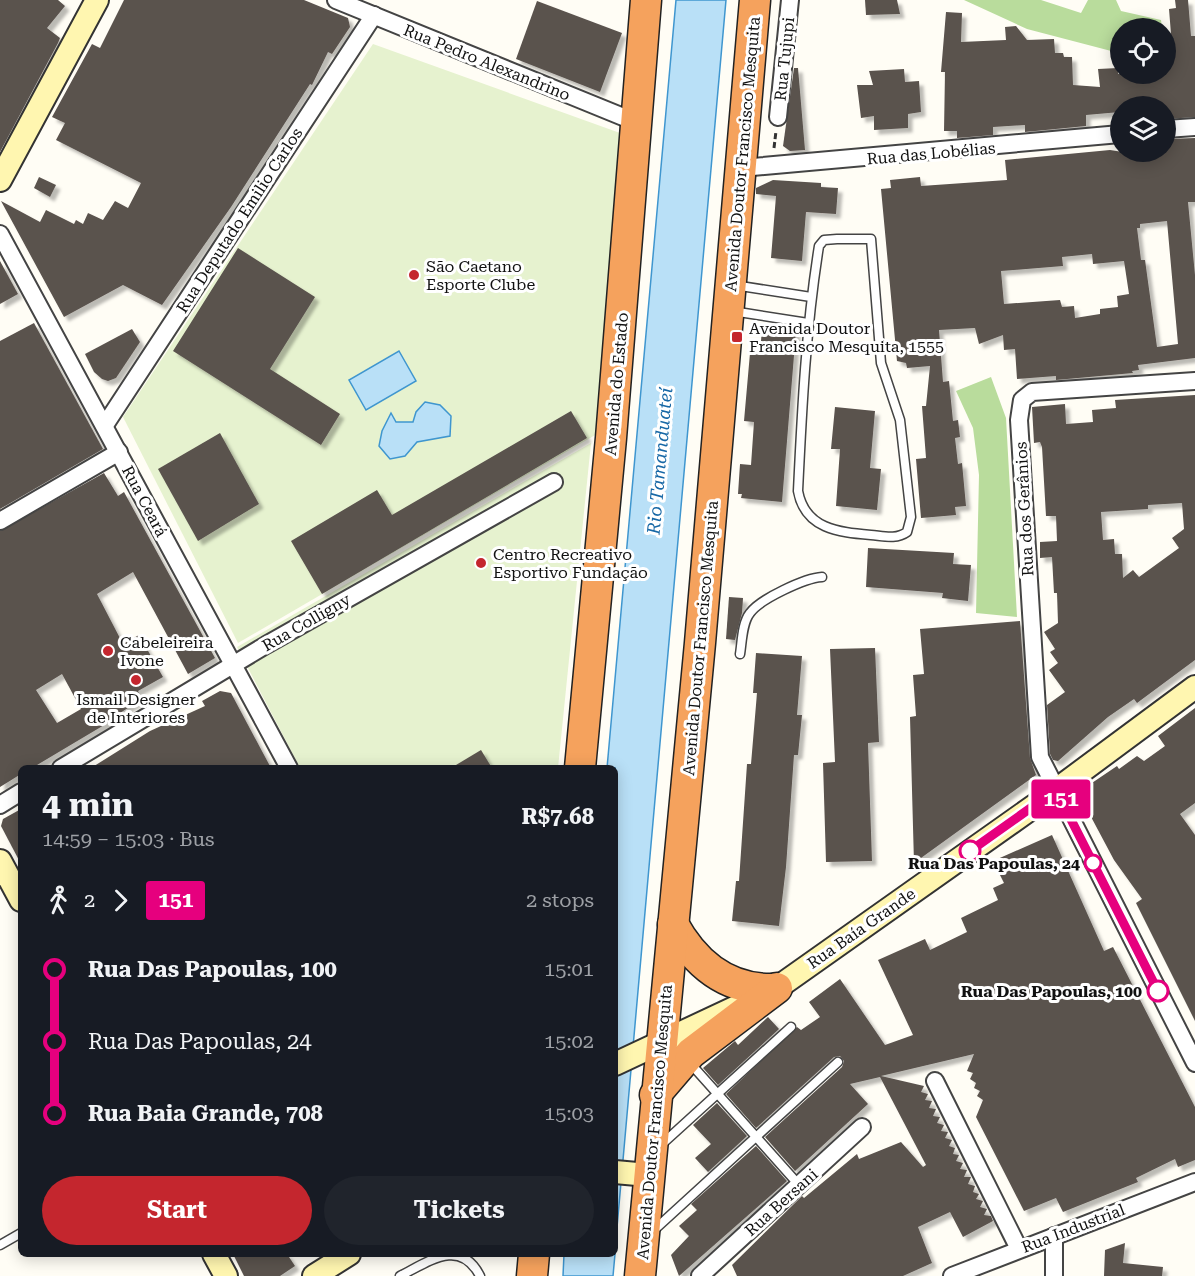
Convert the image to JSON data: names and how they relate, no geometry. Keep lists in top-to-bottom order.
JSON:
{
  "streets": {
    "highway": ["Avenida Doutor Francisco Mesquita", "Avenida do Estado"],
    "main road": ["Rua Baía Grande"],
    "street": [
      "Rua Tujupi",
      "Rua Pedro Alexandrino",
      "Rua das Lobélias",
      "Rua Deputado Emilio Carlos",
      "Rua Ceará",
      "Rua dos Gerânios",
      "Rua Colligny",
      "Rua Bersani",
      "Rua Industrial"
    ]
  },
  "crossings": [
    ["Rua Pedro Alexandrino", "Rua Deputado Emilio Carlos"],
    ["Rua Pedro Alexandrino", "Avenida do Estado"],
    ["Rua das Lobélias", "Avenida Doutor Francisco Mesquita"],
    ["Rua Deputado Emilio Carlos", "Rua Ceará"],
    ["Rua Ceará", "Rua Colligny"],
    ["Rua dos Gerânios", "Rua Baía Grande"]
  ],
  "water": ["Rio Tamanduateí"],
  "places": {
    "other": [
      "São Caetano Esporte Clube",
      "Centro Recreativo Esportivo Fundação",
      "Cabeleireira Ivone",
      "Ismail Designer de Interiores",
      "Rua Das Papoulas, 24",
      "Rua Das Papoulas, 100"
    ],
    "transit": ["Avenida Doutor Francisco Mesquita, 1555"]
  },
  "lines": ["bus line 151"],
  "page": {
    "on_map": "151",
    "heading": ["4 min", "14:59 – 15:03 · Bus", "R$7.68"],
    "legs": ["2", "151", "2 stops"],
    "list": [
      {
        "name": "Rua Das Papoulas, 100",
        "value": "15:01"
      },
      {
        "name": "Rua Das Papoulas, 24",
        "value": "15:02"
      },
      {
        "name": "Rua Baia Grande, 708",
        "value": "15:03"
      }
    ],
    "buttons": ["Start", "Tickets"]
  }
}
